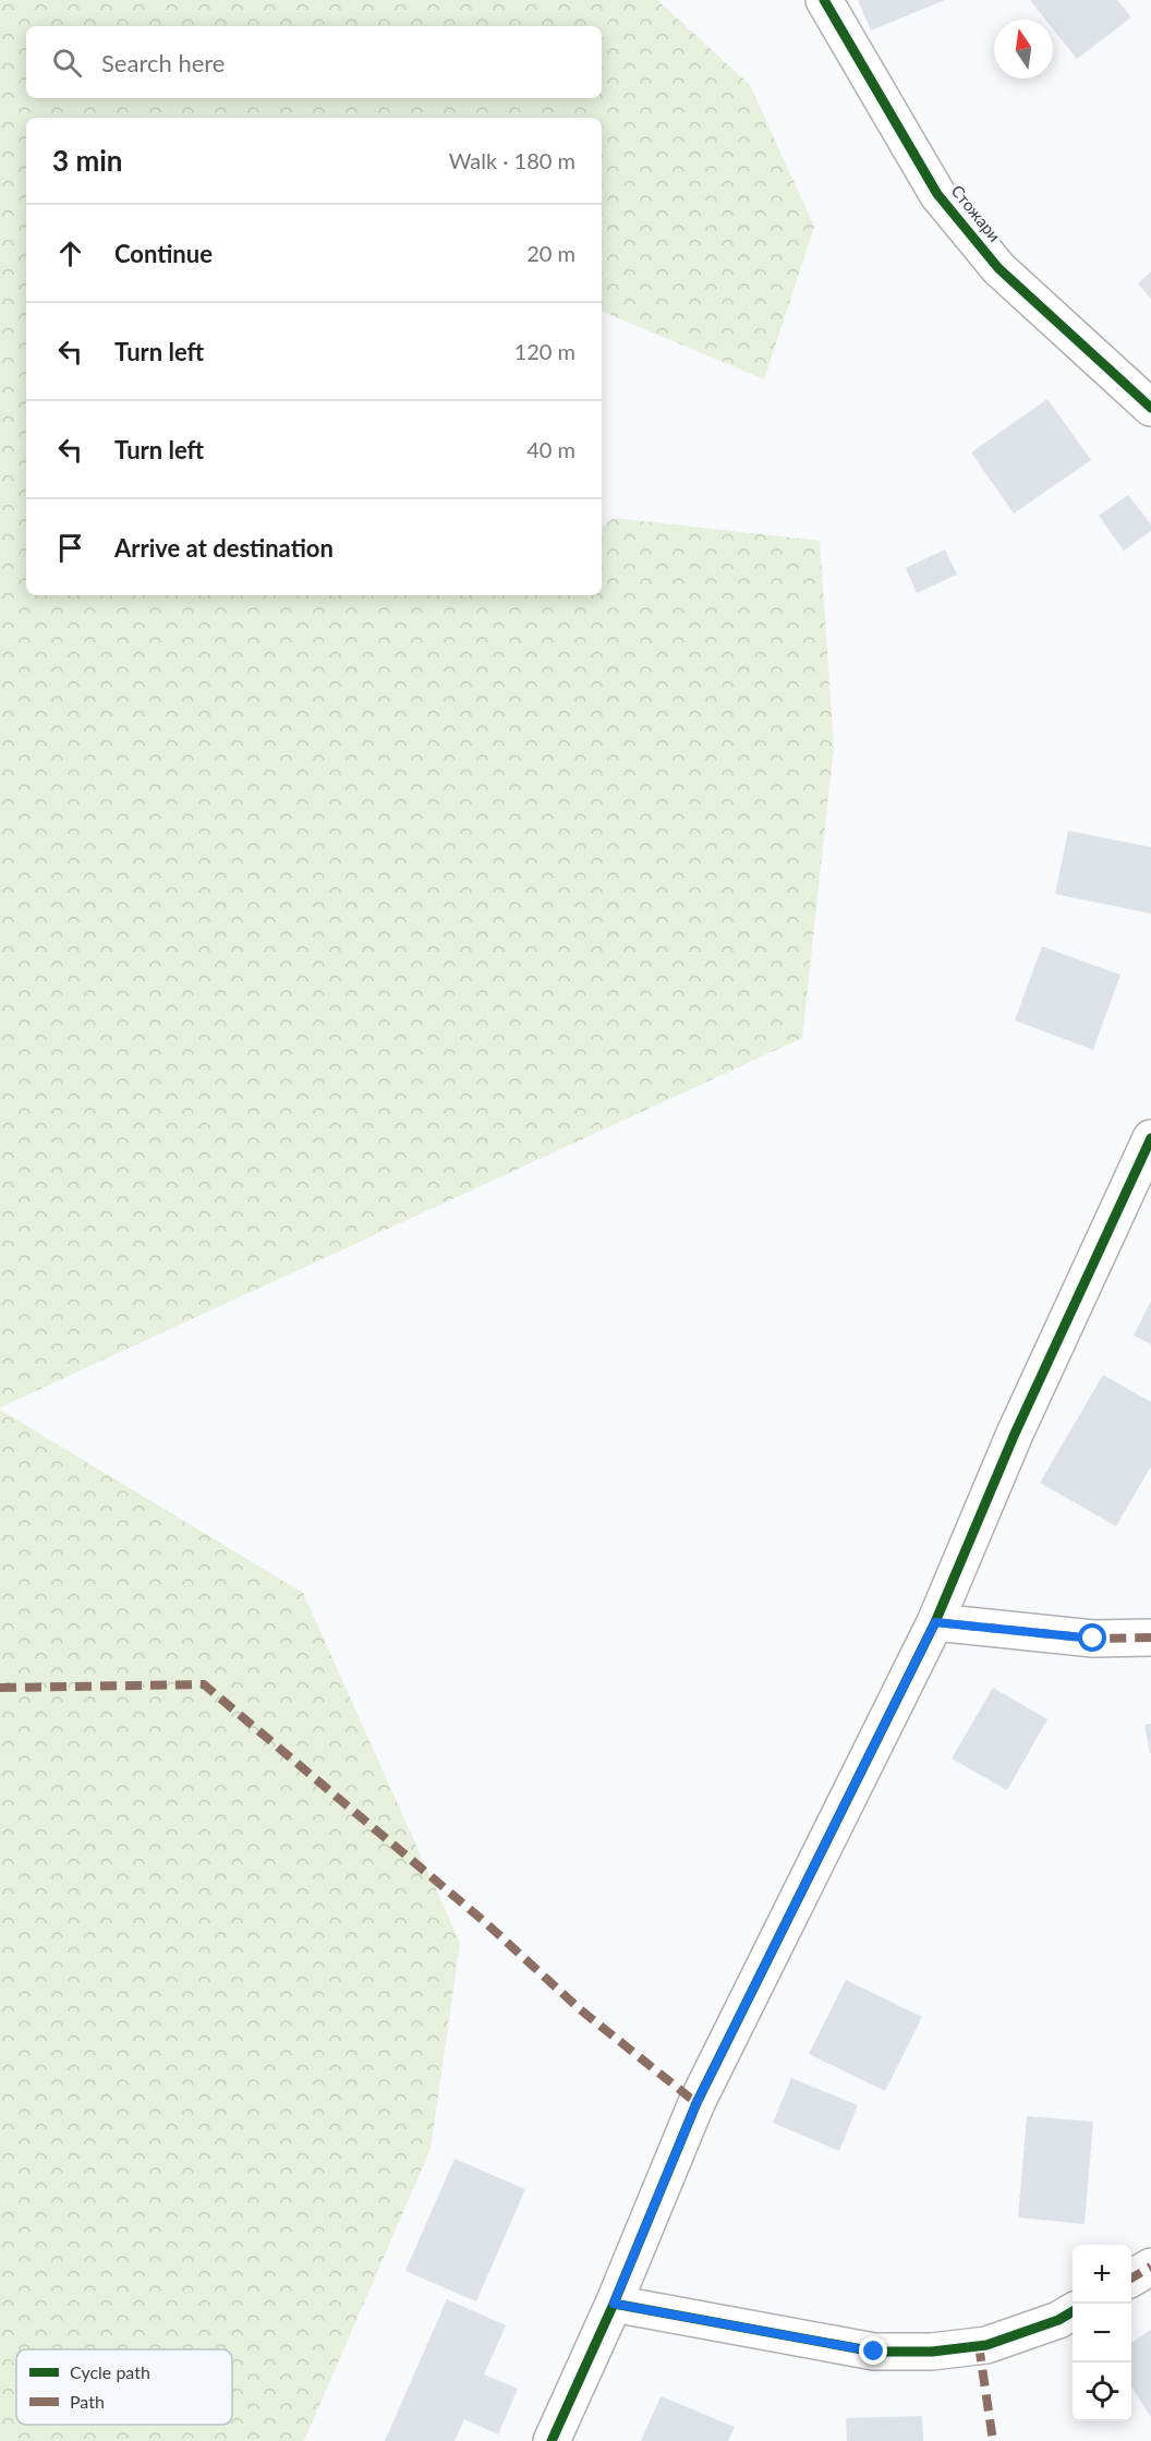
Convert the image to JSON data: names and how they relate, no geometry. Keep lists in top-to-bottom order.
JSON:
{
  "streets": {
    "street": ["Стожари"]
  },
  "legend": ["Cycle path", "Path"],
  "north": "top",
  "page": {
    "search": "Search here",
    "heading": ["3 min", "Walk · 180 m"],
    "list": [
      ["Continue", "20 m"],
      ["Turn left", "120 m"],
      ["Turn left", "40 m"],
      "Arrive at destination"
    ],
    "map_buttons": ["+", "−"]
  }
}
